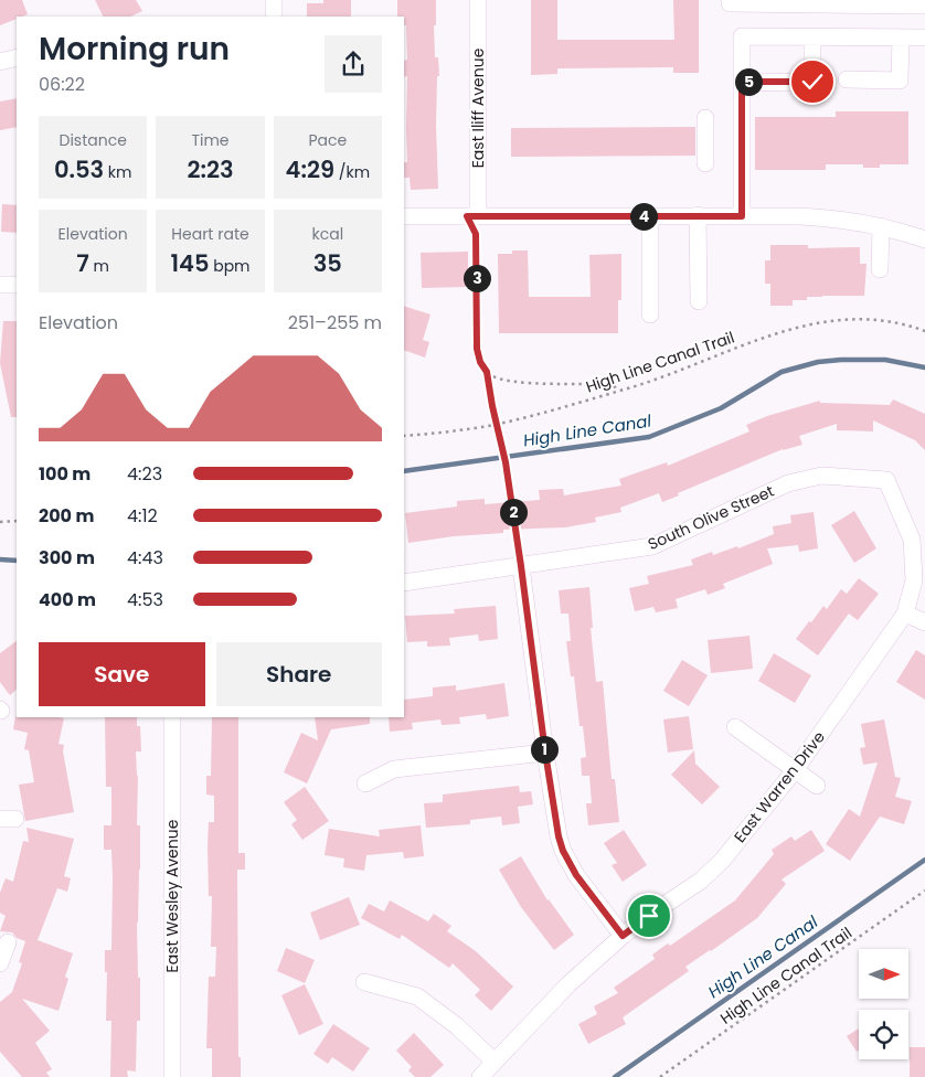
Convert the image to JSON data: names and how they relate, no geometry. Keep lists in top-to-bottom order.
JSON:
{
  "streets": {
    "street": [
      "East Iliff Avenue",
      "South Olive Street",
      "East Warren Drive",
      "East Wesley Avenue"
    ],
    "path": ["High Line Canal Trail"]
  },
  "crossings": [
    ["South Olive Street", "East Warren Drive"]
  ],
  "water": ["High Line Canal"],
  "north": "right",
  "page": {
    "heading": ["Morning run", "06:22"],
    "pins": [
      "5",
      "4",
      "3",
      "2",
      "1"
    ],
    "stats": [
      ["Distance", "0.53 km"],
      ["Time", "2:23"],
      ["Pace", "4:29 /km"],
      ["Elevation", "7 m"],
      ["Heart rate", "145 bpm"],
      ["kcal", "35"]
    ],
    "chart": ["Elevation", "251–255 m"],
    "list": [
      {
        "name": "100 m",
        "note": "4:23"
      },
      {
        "name": "200 m",
        "note": "4:12"
      },
      {
        "name": "300 m",
        "note": "4:43"
      },
      {
        "name": "400 m",
        "note": "4:53"
      }
    ],
    "buttons": ["Save", "Share"]
  }
}
